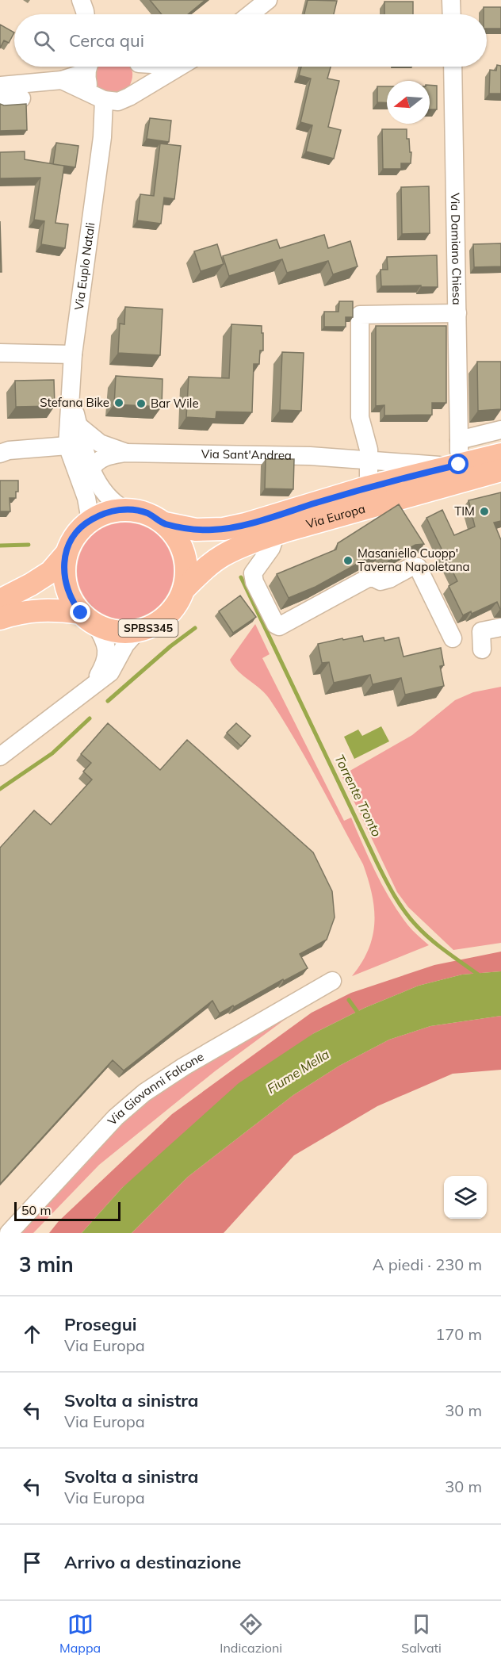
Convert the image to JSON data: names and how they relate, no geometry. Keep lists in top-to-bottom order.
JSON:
{
  "streets": {
    "main road": ["Via Europa", "SPBS345"],
    "street": [
      "Via Damiano Chiesa",
      "Via Euplo Natali",
      "Via Sant'Andrea",
      "Via Giovanni Falcone"
    ]
  },
  "crossings": [
    ["Via Euplo Natali", "Via Sant'Andrea"],
    ["Via Euplo Natali", "Via Europa"],
    ["Via Sant'Andrea", "Via Europa"]
  ],
  "water": ["Torrente Tronto", "Fiume Mella"],
  "places": [
    "Stefana Bike",
    "Bar Wile",
    "TIM",
    "Masaniello Cuopp' Taverna Napoletana"
  ],
  "scale_bar": "50 m",
  "north": "left",
  "page": {
    "search": "Cerca qui",
    "scale": "50 m",
    "heading": ["3 min", "A piedi · 230 m"],
    "list": [
      ["Prosegui", "Via Europa", "170 m"],
      ["Svolta a sinistra", "Via Europa", "30 m"],
      ["Svolta a sinistra", "Via Europa", "30 m"],
      "Arrivo a destinazione"
    ],
    "nav": ["Mappa", "Indicazioni", "Salvati"]
  }
}
